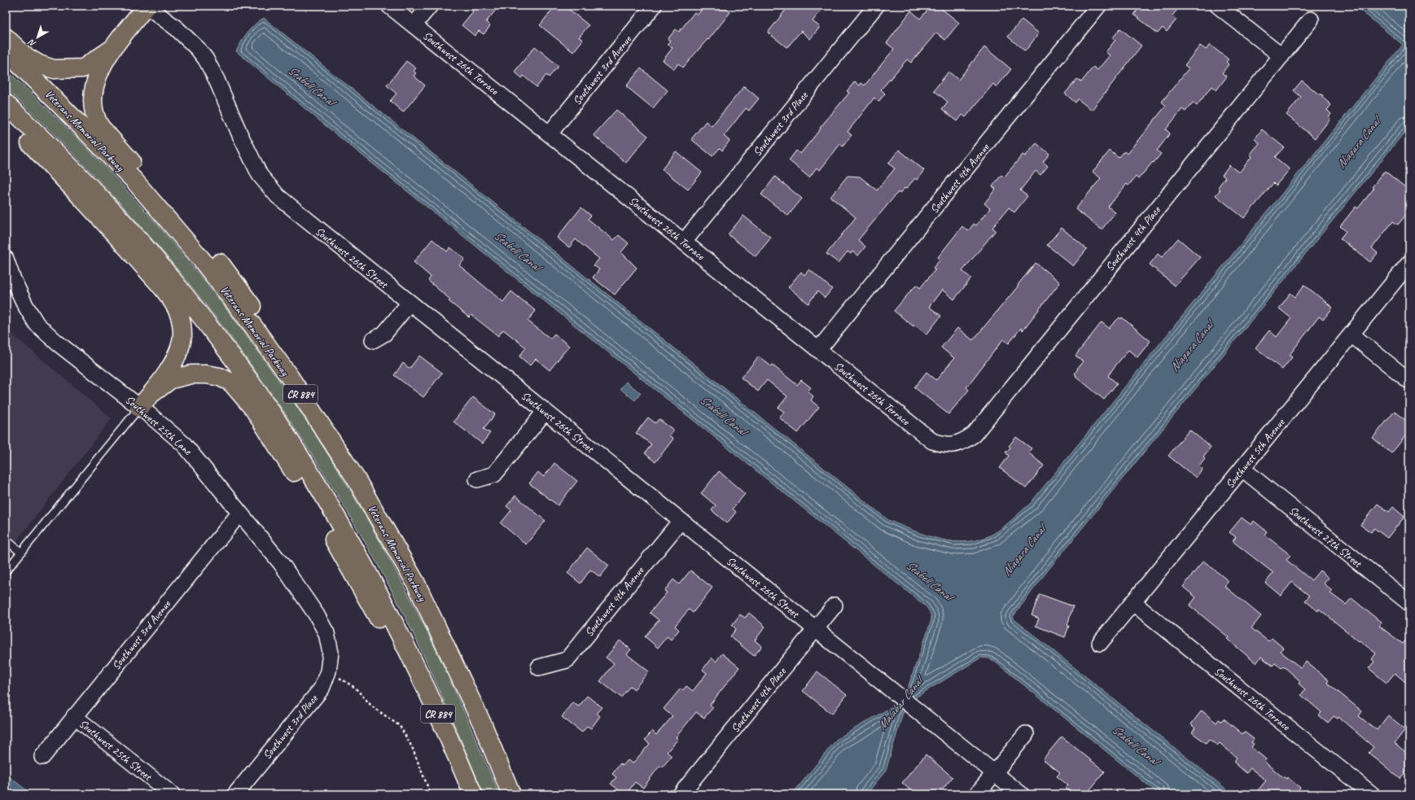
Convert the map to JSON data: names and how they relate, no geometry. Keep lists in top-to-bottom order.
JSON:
{
  "streets": {
    "highway": ["Veterans Memorial Parkway", "CR 884"],
    "street": [
      "Southwest 26th Terrace",
      "Southwest 3rd Avenue",
      "Southwest 3rd Place",
      "Southwest 4th Avenue",
      "Southwest 4th Place",
      "Southwest 26th Street",
      "Southwest 25th Lane",
      "Southwest 5th Avenue",
      "Southwest 27th Street",
      "Southwest 25th Street"
    ]
  },
  "crossings": [
    ["Southwest 26th Terrace", "Southwest 3rd Avenue"],
    ["Southwest 26th Terrace", "Southwest 3rd Place"],
    ["Southwest 26th Terrace", "Southwest 4th Avenue"],
    ["Southwest 26th Terrace", "Southwest 4th Place"],
    ["Southwest 26th Terrace", "Southwest 5th Avenue"],
    ["Southwest 3rd Avenue", "Southwest 25th Lane"],
    ["Southwest 3rd Avenue", "Southwest 25th Street"],
    ["Southwest 3rd Place", "Southwest 25th Lane"],
    ["Southwest 4th Avenue", "Southwest 26th Street"],
    ["Southwest 4th Place", "Southwest 26th Street"],
    ["Southwest 5th Avenue", "Southwest 27th Street"]
  ],
  "water": ["Seabell Canal", "Niagara Canal", "Malabar Canal"],
  "north": "bottom left"
}
